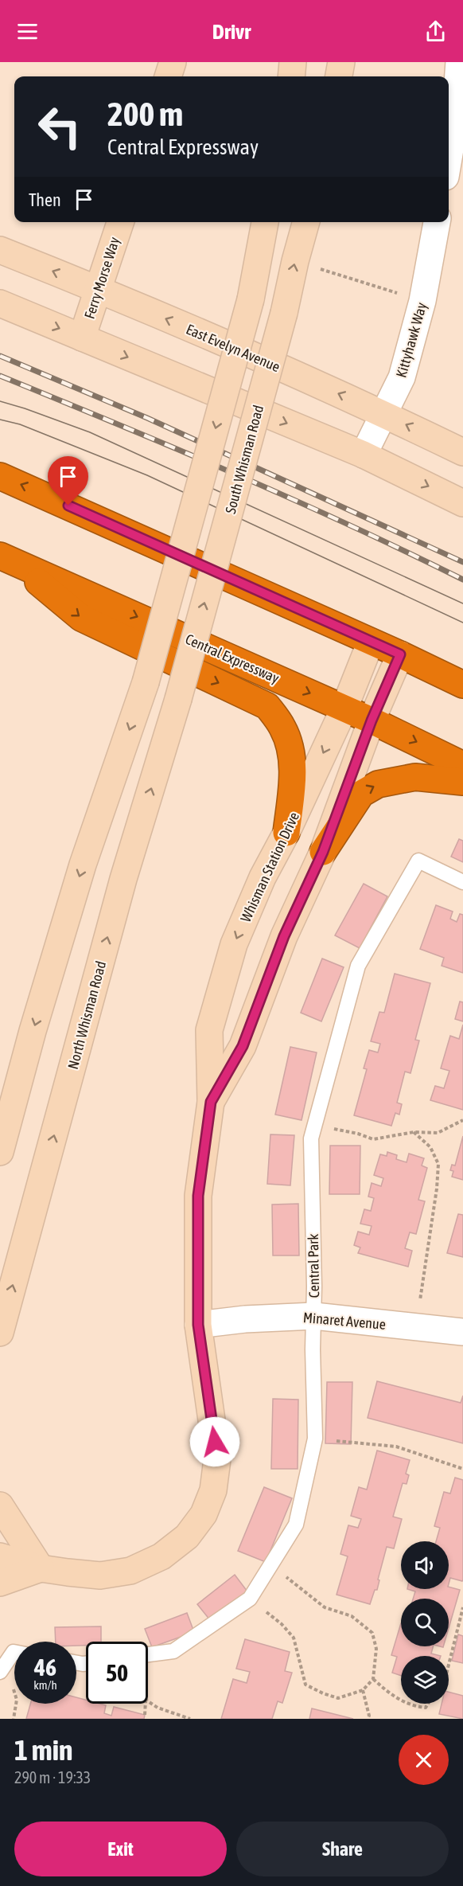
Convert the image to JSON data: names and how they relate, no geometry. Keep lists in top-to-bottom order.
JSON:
{
  "streets": {
    "highway": ["Central Expressway"],
    "main road": [
      "Ferry Morse Way",
      "East Evelyn Avenue",
      "South Whisman Road",
      "Whisman Station Drive",
      "North Whisman Road"
    ],
    "street": ["Kittyhawk Way", "Minaret Avenue"],
    "lane": ["Central Park"]
  },
  "crossings": [
    ["Ferry Morse Way", "East Evelyn Avenue"],
    ["Kittyhawk Way", "East Evelyn Avenue"],
    ["South Whisman Road", "North Whisman Road"],
    ["Central Expressway", "Whisman Station Drive"],
    ["Whisman Station Drive", "Minaret Avenue"],
    ["Central Park", "Minaret Avenue"]
  ],
  "page": {
    "header": "Drivr",
    "turn": ["200 m", "Central Expressway"],
    "then": "Then",
    "speed": "46 km/h",
    "limit": "50",
    "heading": ["1 min", "290 m · 19:33"],
    "buttons": ["Exit", "Share"]
  }
}
